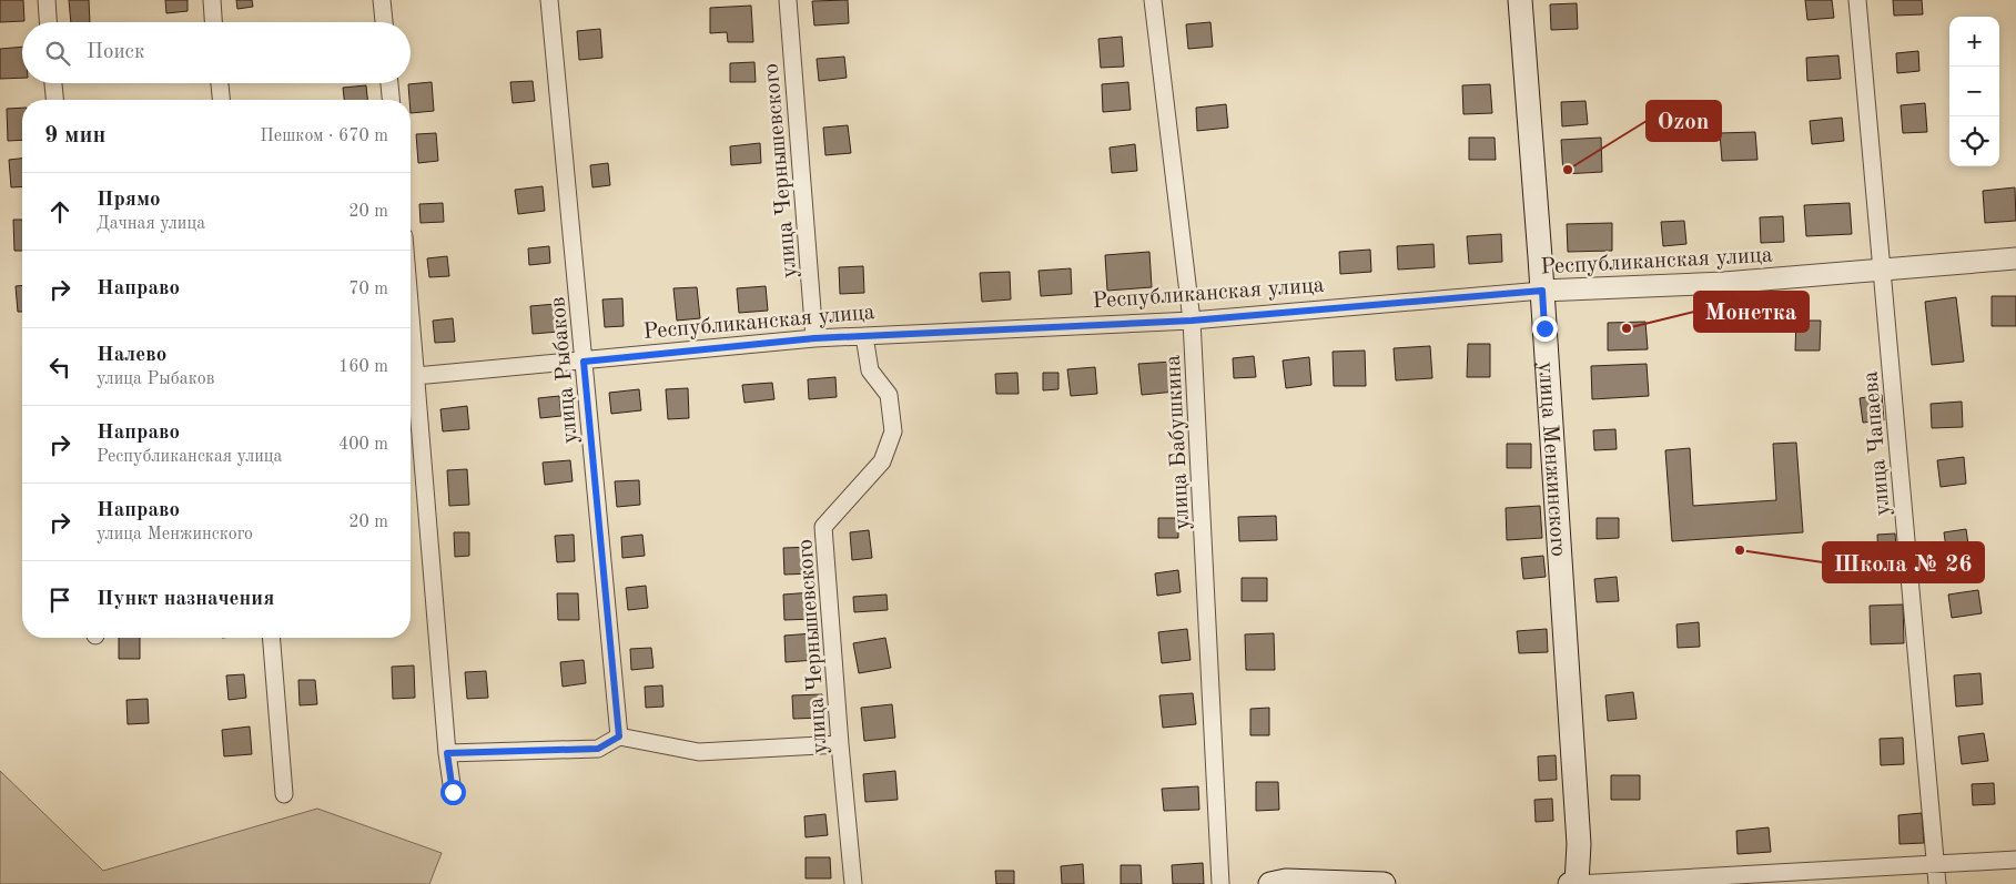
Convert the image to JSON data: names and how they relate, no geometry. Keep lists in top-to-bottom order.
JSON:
{
  "streets": {
    "main road": ["улица Менжинского"],
    "street": [
      "улица Чернышевского",
      "Республиканская улица",
      "улица Рыбаков",
      "улица Бабушкина",
      "улица Чапаева"
    ]
  },
  "crossings": [
    ["улица Чернышевского", "Республиканская улица"],
    ["Республиканская улица", "улица Рыбаков"],
    ["Республиканская улица", "улица Бабушкина"],
    ["Республиканская улица", "улица Чапаева"],
    ["Республиканская улица", "улица Менжинского"]
  ],
  "places": ["Ozon", "Монетка", "Школа № 26"],
  "page": {
    "map_buttons": ["+", "−"],
    "search": "Поиск",
    "heading": ["9 мин", "Пешком · 670 m"],
    "list": [
      ["Прямо", "Дачная улица", "20 m"],
      ["Направо", "70 m"],
      ["Налево", "улица Рыбаков", "160 m"],
      ["Направо", "Республиканская улица", "400 m"],
      ["Направо", "улица Менжинского", "20 m"],
      "Пункт назначения"
    ]
  }
}
